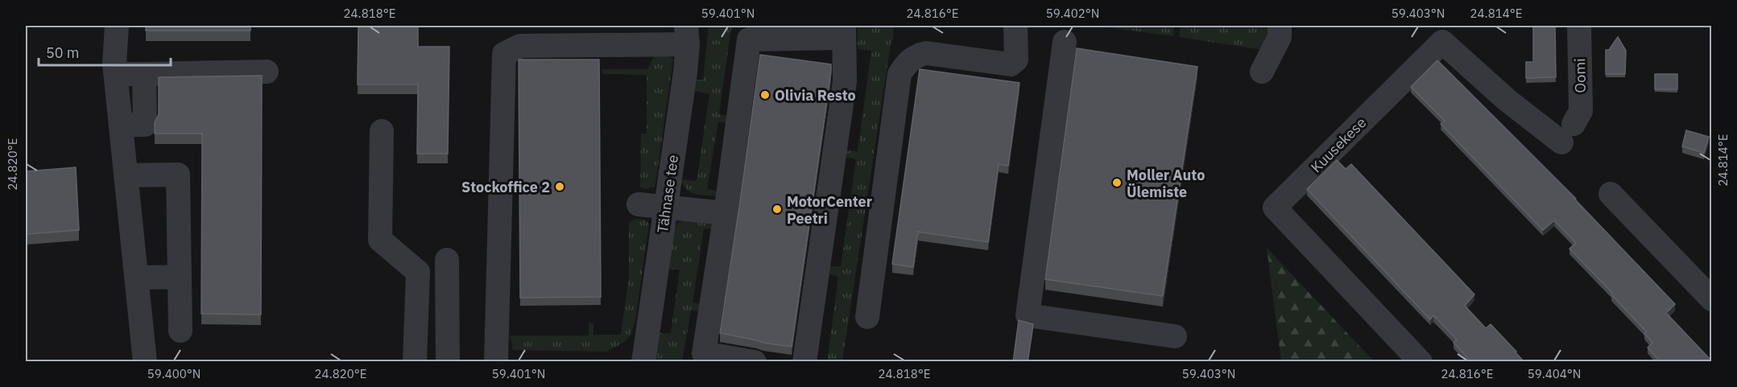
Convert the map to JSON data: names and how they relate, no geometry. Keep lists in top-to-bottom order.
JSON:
{
  "streets": {
    "street": ["Oomi", "Kuusekese", "Tähnase tee"]
  },
  "crossings": [
    ["Oomi", "Kuusekese"]
  ],
  "places": [
    "Olivia Resto",
    "Moller Auto Ülemiste",
    "Stockoffice 2",
    "MotorCenter Peetri"
  ],
  "scale_bar": "50 m",
  "coordinates": [
    "24.818°E",
    "59.401°N",
    "24.816°E",
    "59.402°N",
    "59.403°N",
    "24.814°E",
    "24.820°E",
    "59.400°N",
    "59.404°N"
  ]
}
